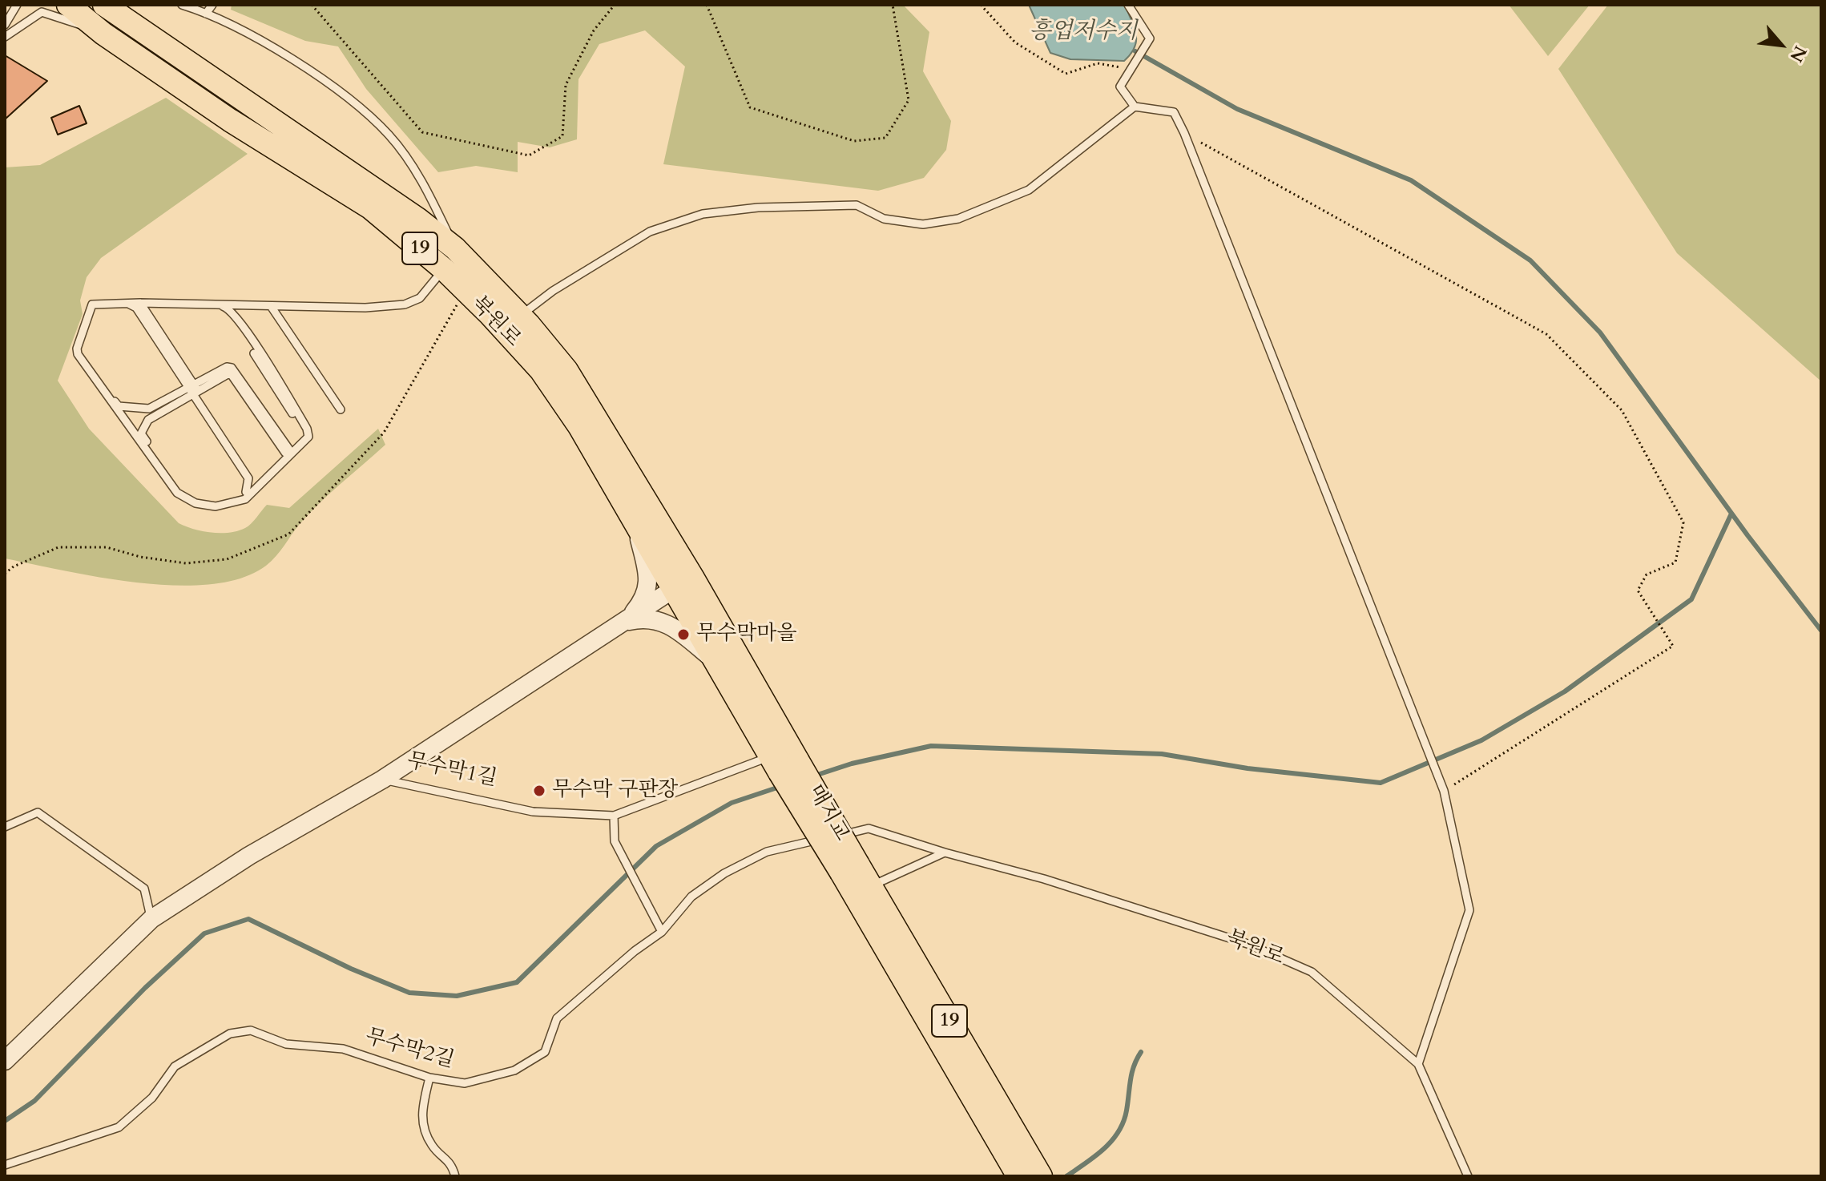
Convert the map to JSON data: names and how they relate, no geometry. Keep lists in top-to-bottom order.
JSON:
{
  "streets": {
    "main road": ["19", "북원로", "매지교"],
    "street": ["무수막1길"],
    "lane": ["무수막2길"]
  },
  "crossings": [
    ["19", "매지교"],
    ["북원로", "무수막1길"],
    ["북원로", "매지교"],
    ["북원로", "무수막2길"],
    ["무수막1길", "매지교"]
  ],
  "water": ["흥업저수지"],
  "places": ["무수막마을", "무수막 구판장"],
  "north": "bottom right"
}
